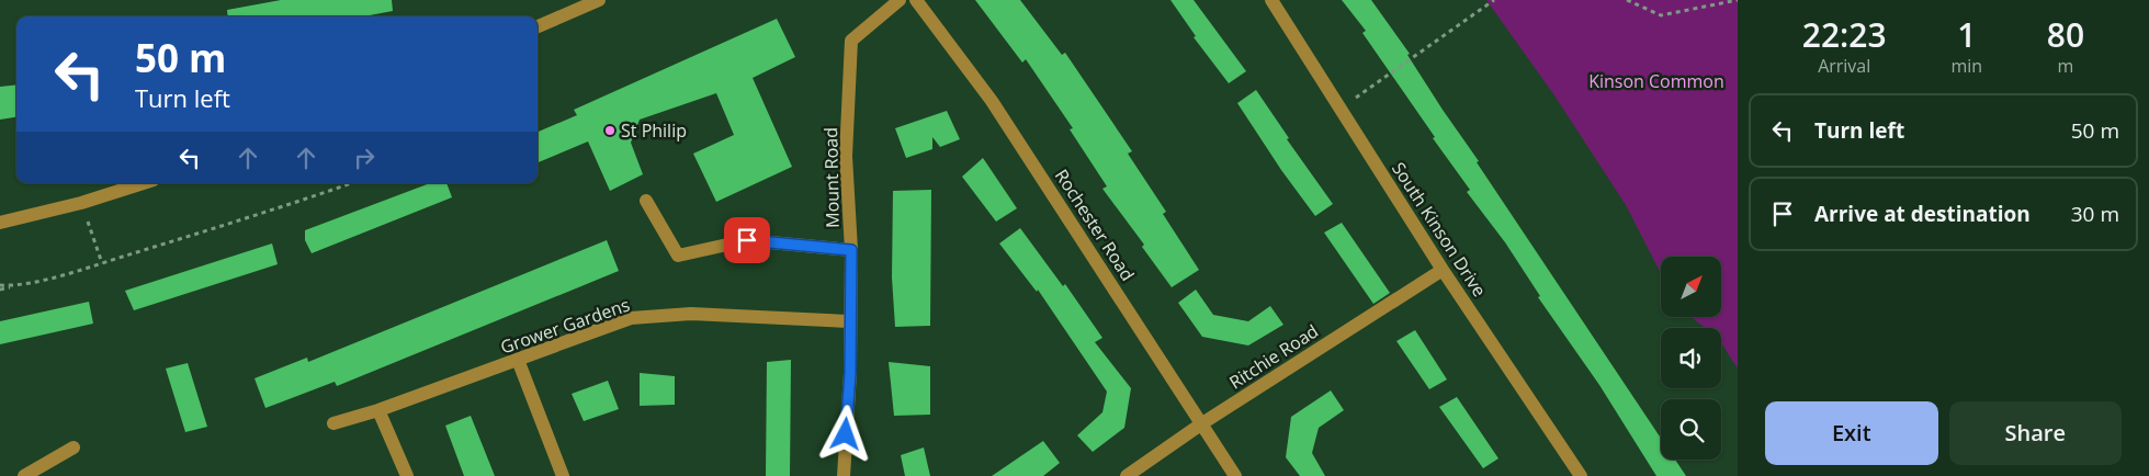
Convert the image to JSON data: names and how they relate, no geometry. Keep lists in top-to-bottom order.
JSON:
{
  "streets": {
    "street": [
      "Mount Road",
      "Rochester Road",
      "South Kinson Drive",
      "Grower Gardens",
      "Ritchie Road"
    ]
  },
  "crossings": [
    ["Mount Road", "Grower Gardens"],
    ["Rochester Road", "Ritchie Road"],
    ["South Kinson Drive", "Ritchie Road"]
  ],
  "parks": ["Kinson Common"],
  "places": ["St Philip"],
  "north": "top right",
  "page": {
    "eta": [
      "22:23",
      "Arrival",
      "1",
      "min",
      "80",
      "m"
    ],
    "turn": ["50 m", "Turn left"],
    "list": [
      {
        "name": "Turn left",
        "value": "50 m"
      },
      {
        "name": "Arrive at destination",
        "value": "30 m"
      }
    ],
    "buttons": ["Exit", "Share"]
  }
}
